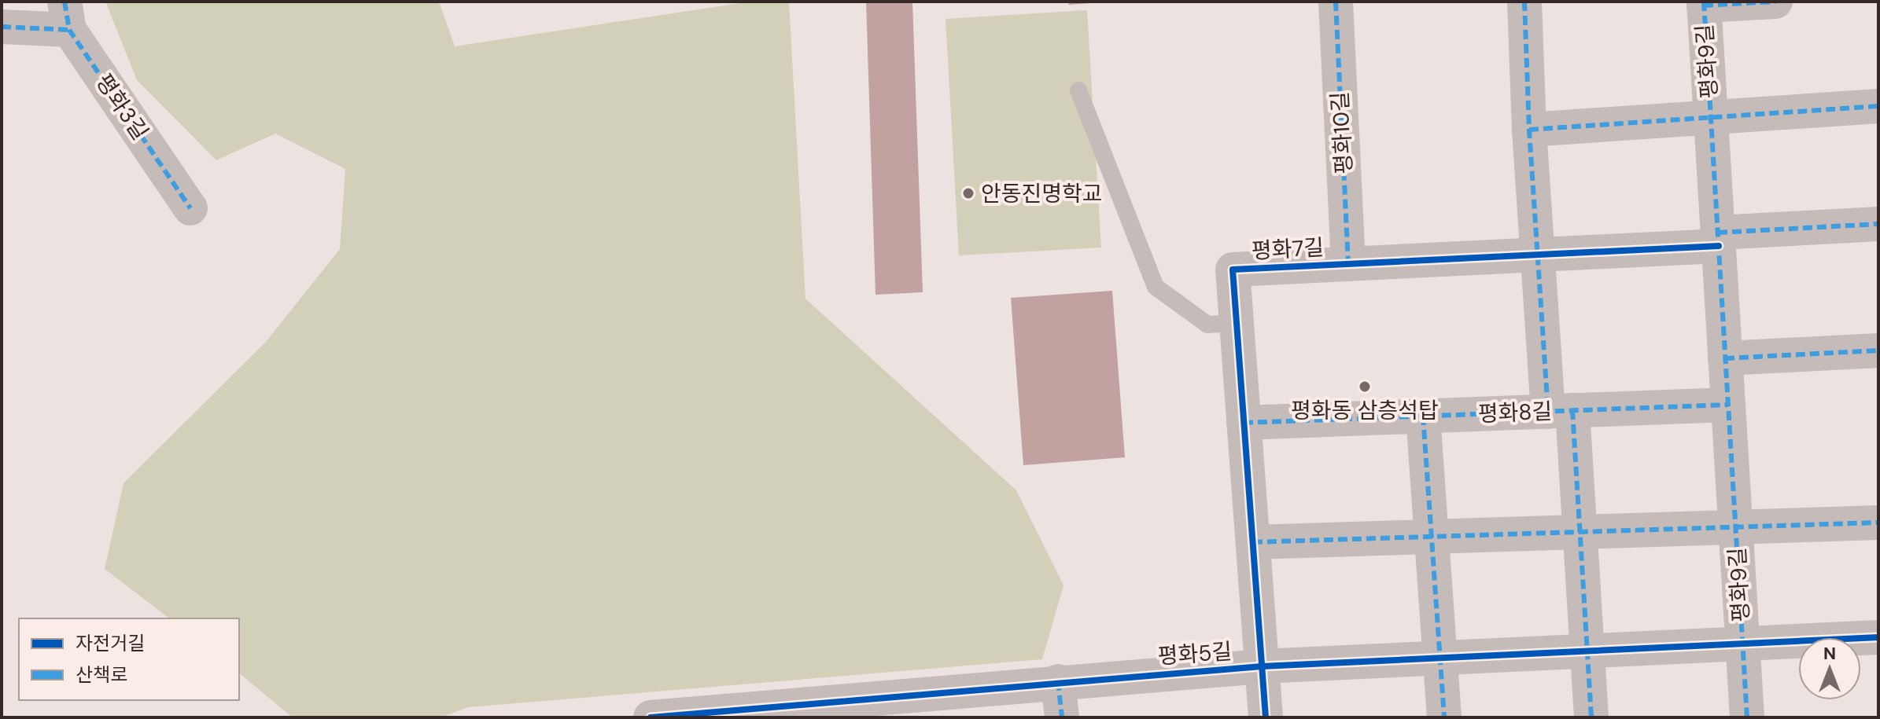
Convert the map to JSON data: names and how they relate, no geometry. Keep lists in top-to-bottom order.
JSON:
{
  "streets": {
    "street": [
      "평화9길",
      "평화3길",
      "평화10길",
      "평화7길",
      "평화8길",
      "평화5길"
    ]
  },
  "crossings": [
    ["평화9길", "평화7길"],
    ["평화9길", "평화8길"],
    ["평화9길", "평화5길"],
    ["평화10길", "평화7길"],
    ["평화7길", "평화8길"],
    ["평화7길", "평화5길"]
  ],
  "places": ["안동진명학교", "평화동 삼층석탑"],
  "legend": ["자전거길", "산책로"],
  "north": "top"
}
